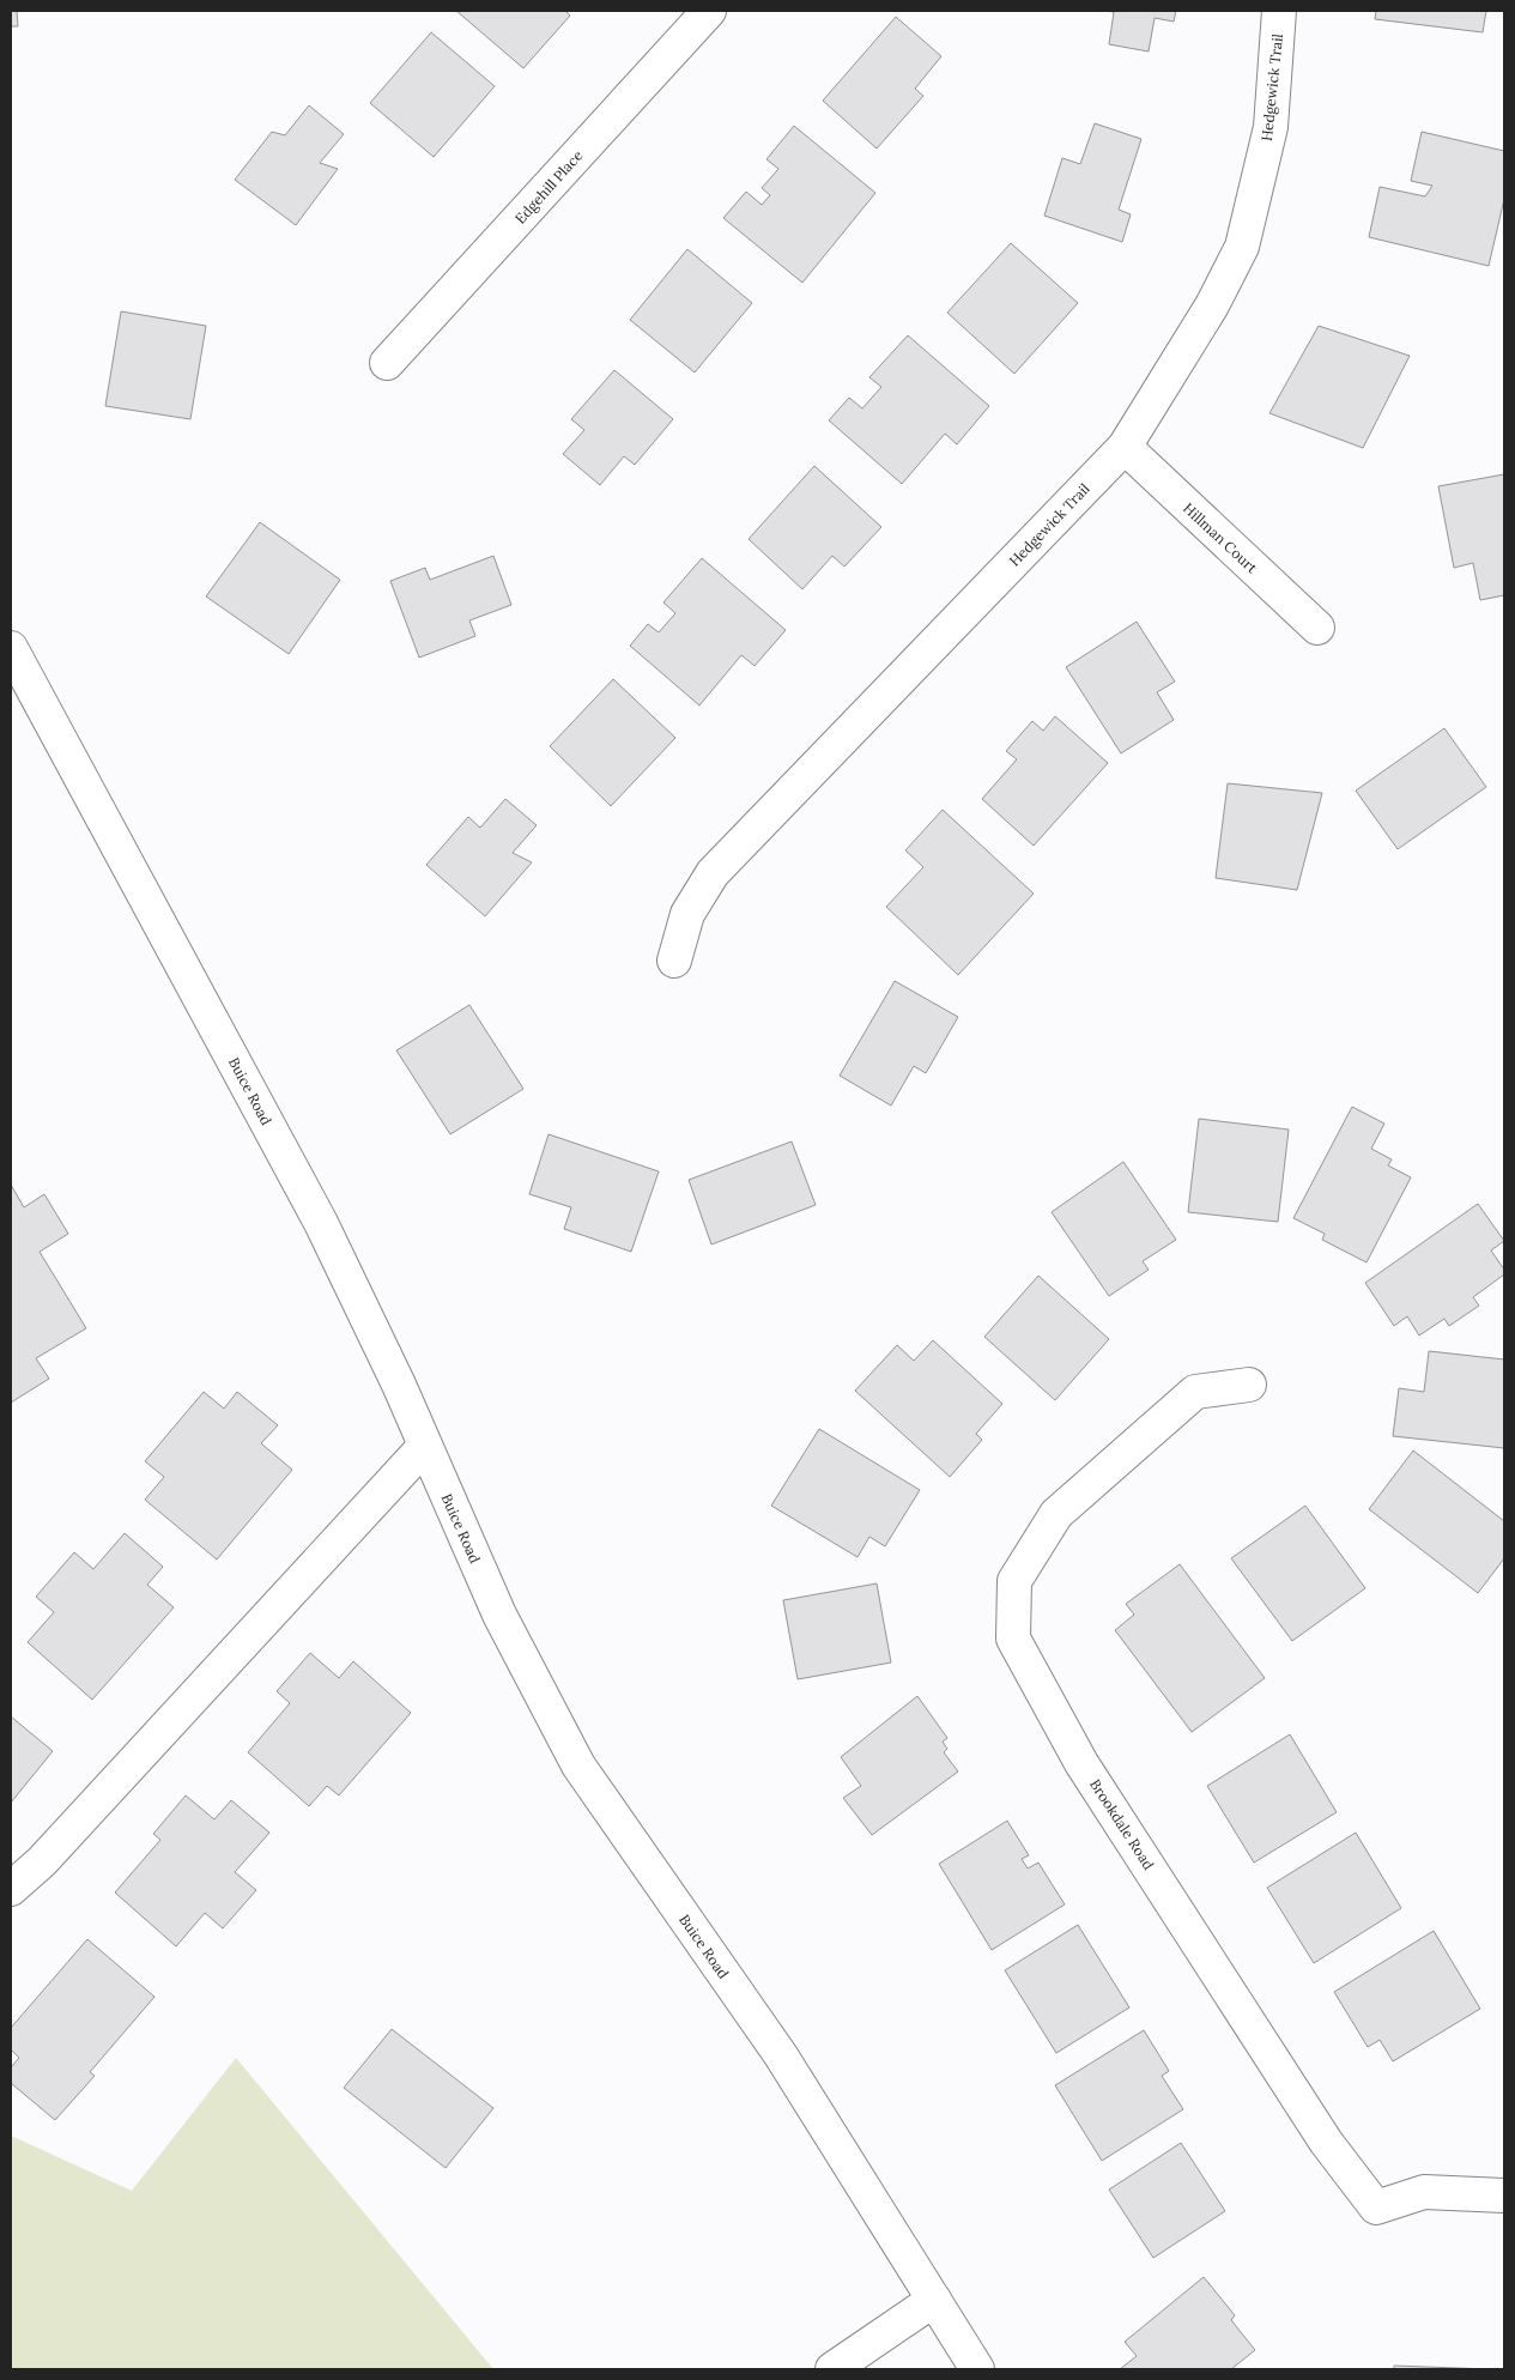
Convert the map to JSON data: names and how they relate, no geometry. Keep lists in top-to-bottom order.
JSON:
{
  "streets": {
    "street": [
      "Hedgewick Trail",
      "Edgehill Place",
      "Hillman Court",
      "Buice Road",
      "Brookdale Road"
    ]
  },
  "crossings": [
    ["Hedgewick Trail", "Hillman Court"]
  ]
}
